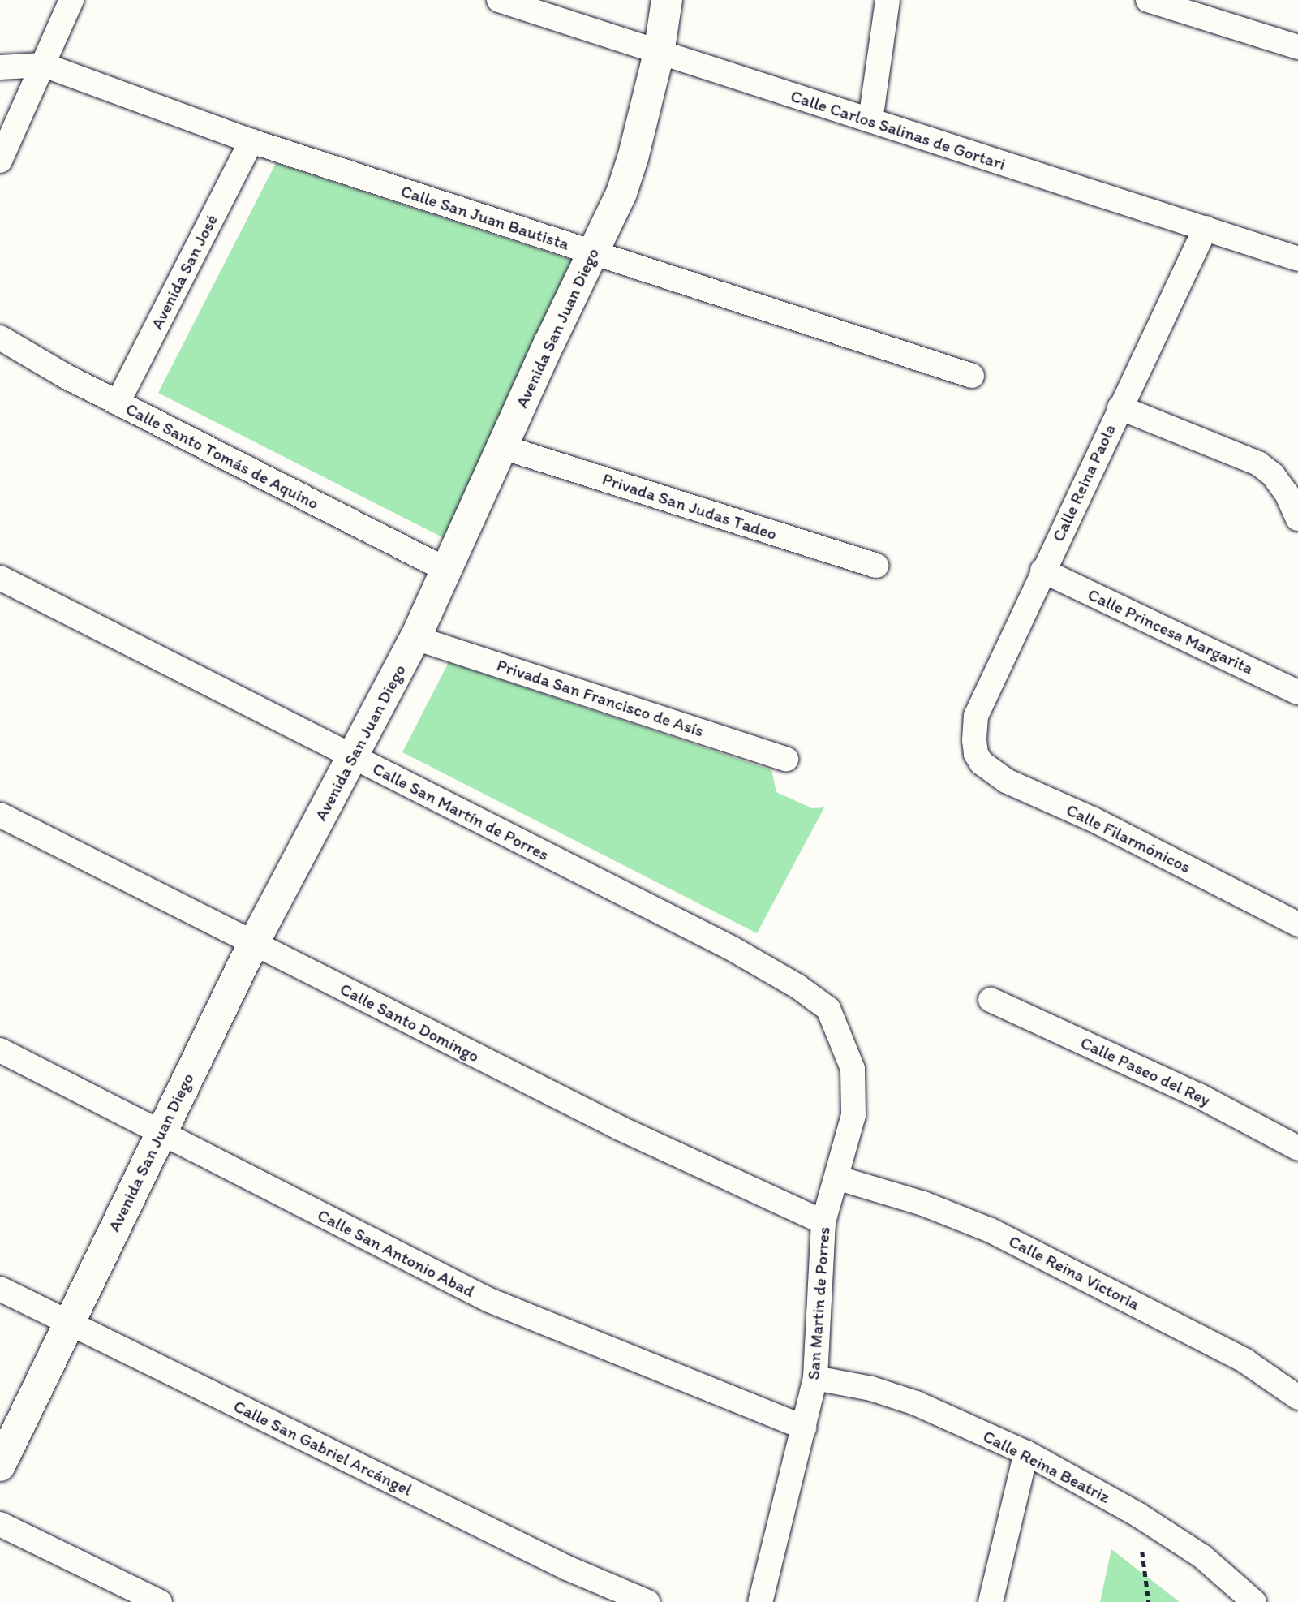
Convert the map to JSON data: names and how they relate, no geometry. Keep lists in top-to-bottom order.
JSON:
{
  "streets": {
    "street": [
      "Calle Carlos Salinas de Gortari",
      "Calle San Juan Bautista",
      "Avenida San José",
      "Avenida San Juan Diego",
      "Calle Santo Tomás de Aquino",
      "Calle Reina Paola",
      "Privada San Judas Tadeo",
      "Calle Princesa Margarita",
      "Privada San Francisco de Asís",
      "Calle San Martín de Porres",
      "Calle Filarmónicos",
      "Calle Santo Domingo",
      "Calle Paseo del Rey",
      "Calle San Antonio Abad",
      "Calle Reina Victoria",
      "San Martin de Porres",
      "Calle San Gabriel Arcángel",
      "Calle Reina Beatriz"
    ]
  },
  "crossings": [
    ["Calle Carlos Salinas de Gortari", "Avenida San Juan Diego"],
    ["Calle Carlos Salinas de Gortari", "Calle Reina Paola"],
    ["Calle San Juan Bautista", "Avenida San José"],
    ["Calle San Juan Bautista", "Avenida San Juan Diego"],
    ["Avenida San José", "Calle Santo Tomás de Aquino"],
    ["Avenida San Juan Diego", "Calle Santo Tomás de Aquino"],
    ["Avenida San Juan Diego", "Privada San Judas Tadeo"],
    ["Avenida San Juan Diego", "Privada San Francisco de Asís"],
    ["Avenida San Juan Diego", "Calle San Martín de Porres"],
    ["Avenida San Juan Diego", "Calle Santo Domingo"],
    ["Avenida San Juan Diego", "Calle San Antonio Abad"],
    ["Avenida San Juan Diego", "Calle San Gabriel Arcángel"],
    ["Calle Reina Paola", "Calle Princesa Margarita"],
    ["Calle Reina Paola", "Calle Filarmónicos"],
    ["Calle San Martín de Porres", "San Martin de Porres"],
    ["Calle Santo Domingo", "San Martin de Porres"],
    ["Calle San Antonio Abad", "San Martin de Porres"],
    ["Calle Reina Victoria", "San Martin de Porres"],
    ["San Martin de Porres", "Calle Reina Beatriz"]
  ]
}
